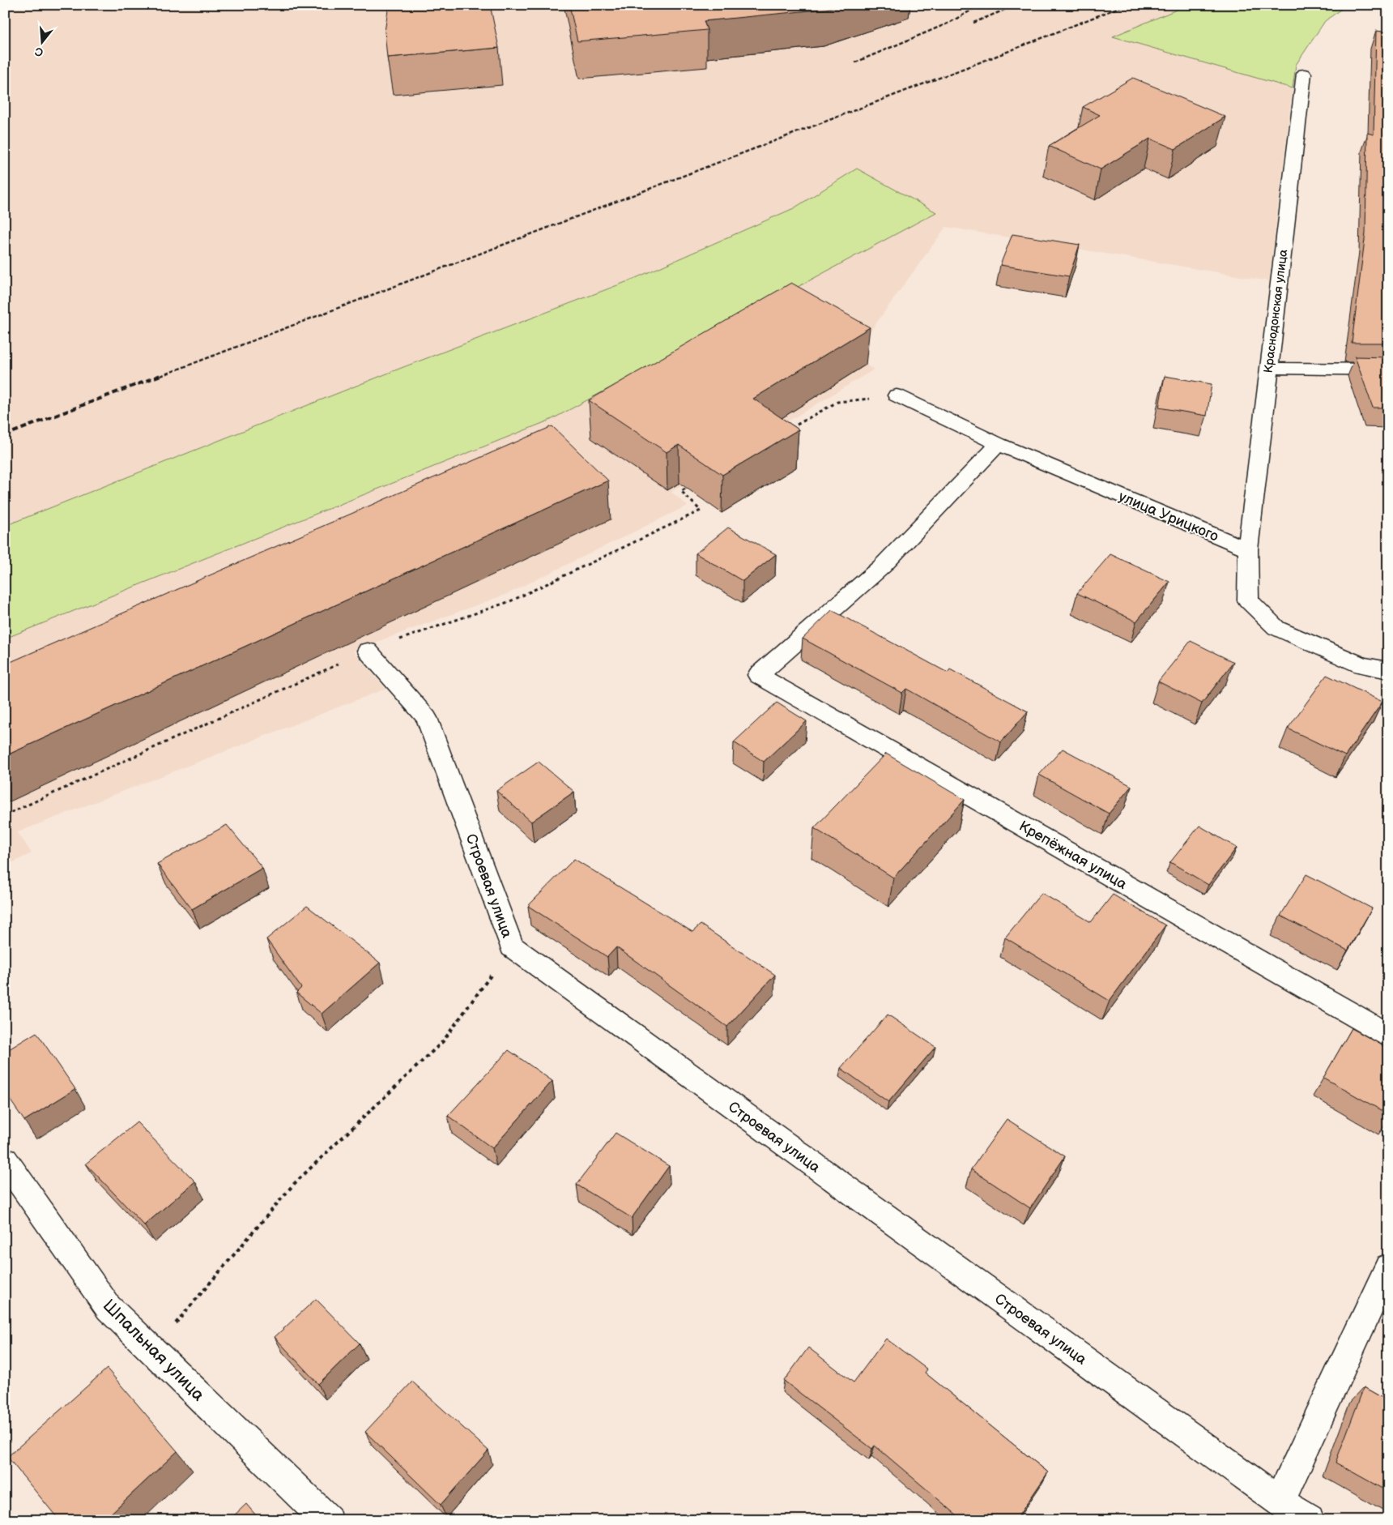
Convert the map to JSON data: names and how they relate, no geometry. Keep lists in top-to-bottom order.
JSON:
{
  "streets": {
    "street": [
      "Краснодонская улица",
      "улица Урицкого",
      "Крепёжная улица",
      "Строевая улица",
      "Шпальная улица"
    ]
  },
  "crossings": [
    ["Краснодонская улица", "улица Урицкого"],
    ["улица Урицкого", "Крепёжная улица"]
  ],
  "north": "bottom"
}
